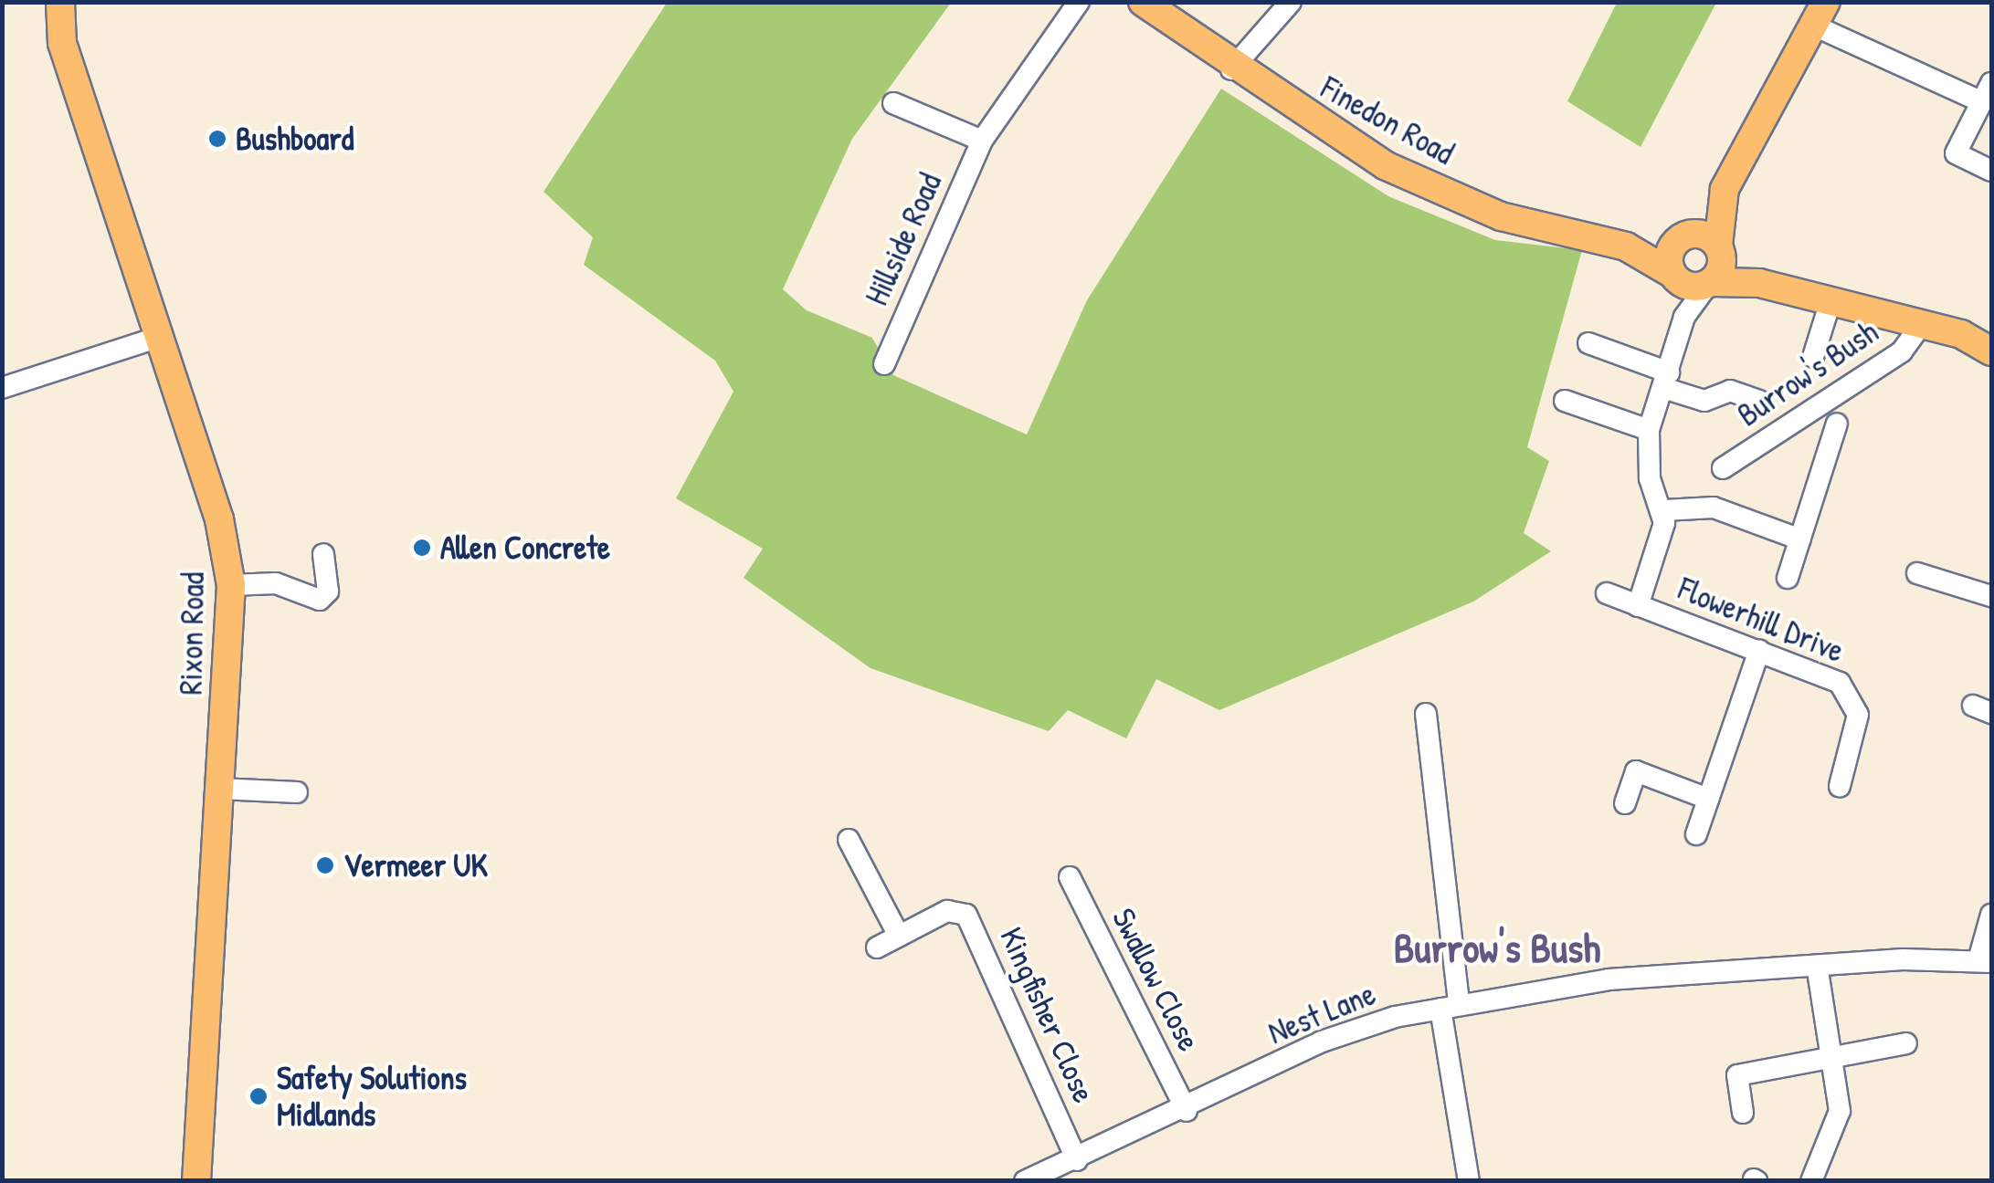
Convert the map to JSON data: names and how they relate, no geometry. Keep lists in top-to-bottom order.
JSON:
{
  "streets": {
    "main road": ["Finedon Road", "Rixon Road"],
    "street": [
      "Hillside Road",
      "Burrow's Bush",
      "Flowerhill Drive",
      "Swallow Close",
      "Nest Lane",
      "Kingfisher Close"
    ]
  },
  "crossings": [
    ["Swallow Close", "Nest Lane"],
    ["Nest Lane", "Kingfisher Close"]
  ],
  "districts": ["Burrow's Bush"],
  "places": [
    "Bushboard",
    "Allen Concrete",
    "Vermeer UK",
    "Safety Solutions Midlands"
  ]
}
